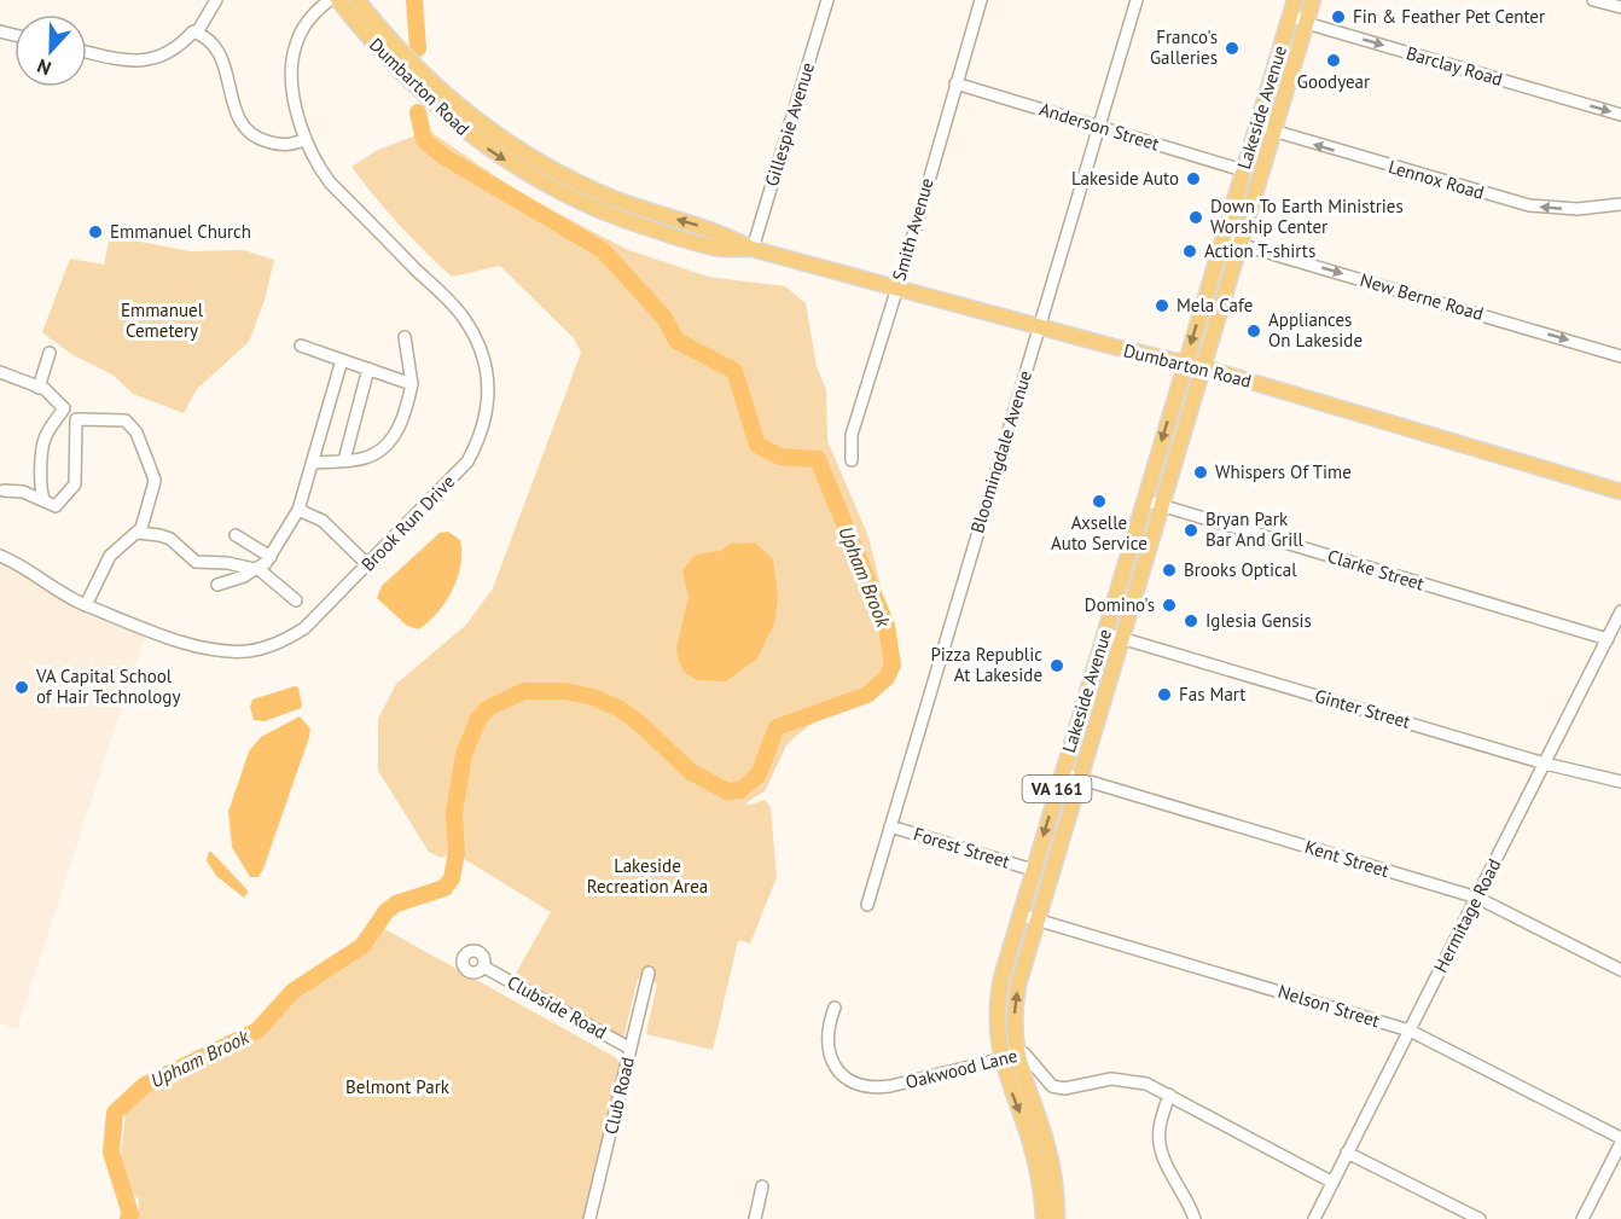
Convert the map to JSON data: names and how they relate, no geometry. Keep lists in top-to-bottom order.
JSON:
{
  "streets": {
    "main road": ["Dumbarton Road", "Lakeside Avenue", "VA 161"],
    "street": [
      "Barclay Road",
      "Gillespie Avenue",
      "Anderson Street",
      "Lennox Road",
      "Smith Avenue",
      "New Berne Road",
      "Bloomingdale Avenue",
      "Brook Run Drive",
      "Clarke Street",
      "Ginter Street",
      "Forest Street",
      "Kent Street",
      "Hermitage Road",
      "Nelson Street",
      "Clubside Road",
      "Oakwood Lane",
      "Club Road"
    ]
  },
  "crossings": [
    ["Barclay Road", "Lakeside Avenue"],
    ["Dumbarton Road", "Lakeside Avenue"],
    ["Dumbarton Road", "Gillespie Avenue"],
    ["Dumbarton Road", "Smith Avenue"],
    ["Dumbarton Road", "Bloomingdale Avenue"],
    ["Lakeside Avenue", "Anderson Street"],
    ["Lakeside Avenue", "Lennox Road"],
    ["Lakeside Avenue", "New Berne Road"],
    ["Lakeside Avenue", "Clarke Street"],
    ["Lakeside Avenue", "Ginter Street"],
    ["Lakeside Avenue", "Forest Street"],
    ["Lakeside Avenue", "Kent Street"],
    ["Lakeside Avenue", "Nelson Street"],
    ["Lakeside Avenue", "Oakwood Lane"],
    ["Anderson Street", "Smith Avenue"],
    ["Anderson Street", "Bloomingdale Avenue"],
    ["Bloomingdale Avenue", "Forest Street"],
    ["Clarke Street", "Hermitage Road"],
    ["Ginter Street", "Hermitage Road"],
    ["Kent Street", "Hermitage Road"],
    ["Hermitage Road", "Nelson Street"],
    ["Hermitage Road", "Oakwood Lane"],
    ["Clubside Road", "Club Road"]
  ],
  "one_way": ["Barclay Road", "Lennox Road", "New Berne Road"],
  "water": ["Upham Brook"],
  "parks": ["Emmanuel Cemetery", "Lakeside Recreation Area", "Belmont Park"],
  "places": [
    "Fin & Feather Pet Center",
    "Franco's Galleries",
    "Goodyear",
    "Lakeside Auto",
    "Down To Earth Ministries Worship Center",
    "Emmanuel Church",
    "Action T-shirts",
    "Mela Cafe",
    "Appliances On Lakeside",
    "Whispers Of Time",
    "Axselle Auto Service",
    "Bryan Park Bar And Grill",
    "Brooks Optical",
    "Domino's",
    "Iglesia Gensis",
    "Pizza Republic At Lakeside",
    "VA Capital School of Hair Technology",
    "Fas Mart"
  ],
  "north": "bottom"
}
